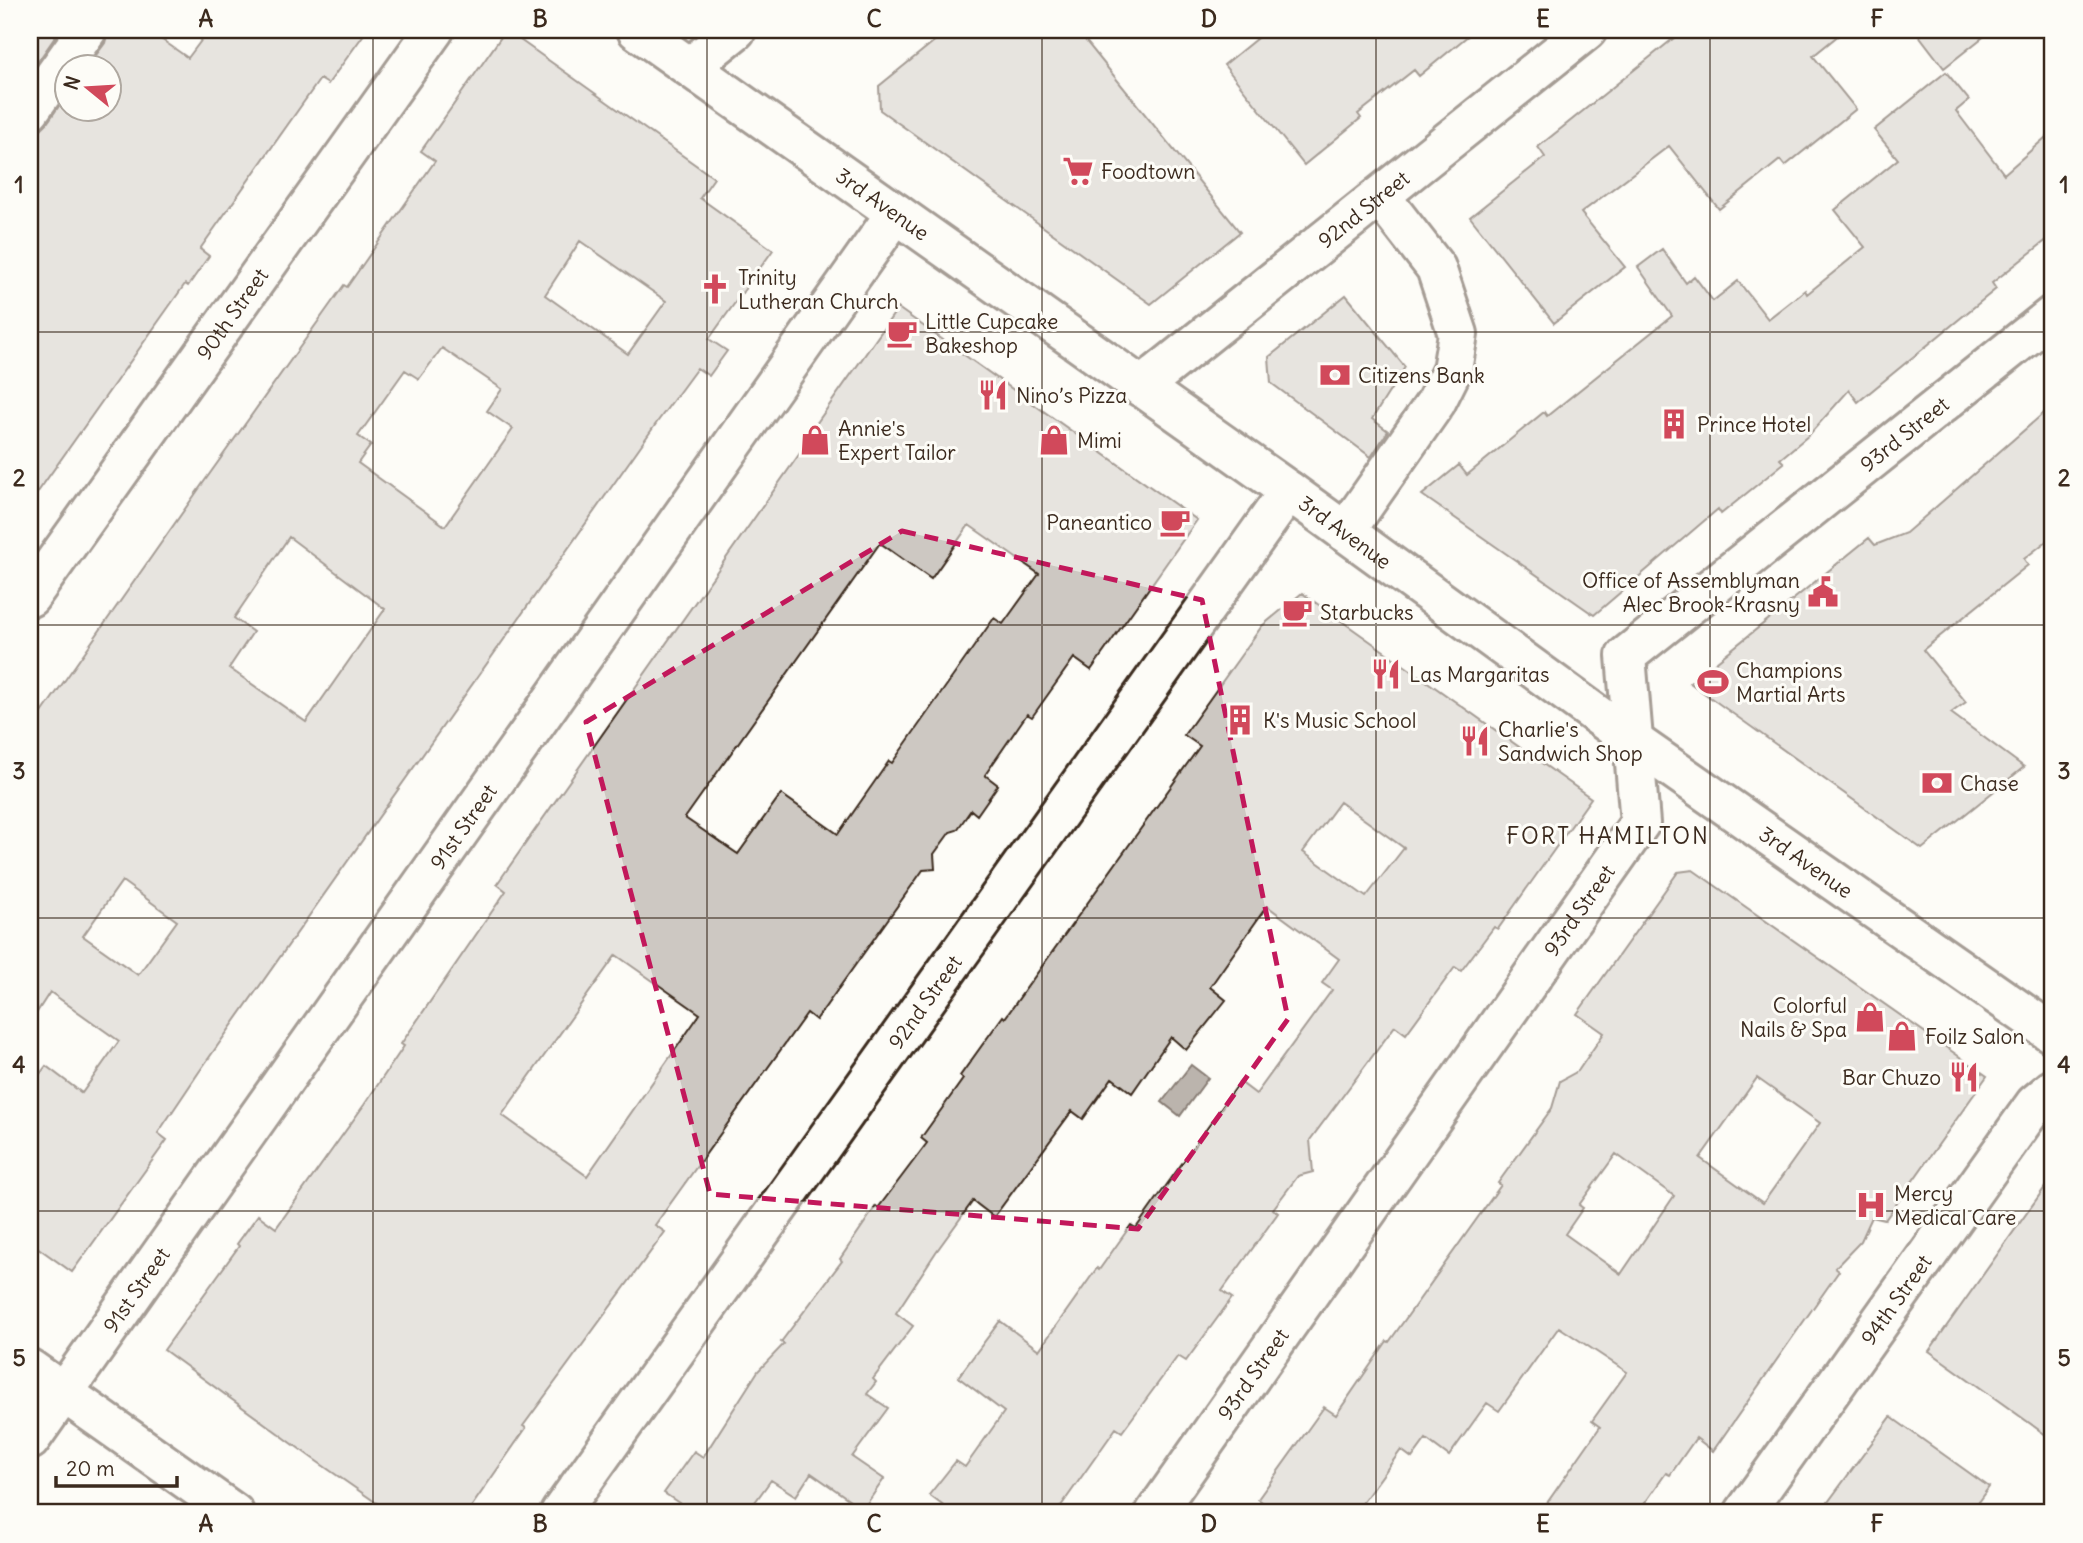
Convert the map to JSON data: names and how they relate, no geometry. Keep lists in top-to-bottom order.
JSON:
{
  "streets": {
    "street": [
      "3rd Avenue",
      "92nd Street",
      "90th Street",
      "93rd Street",
      "91st Street",
      "94th Street"
    ]
  },
  "crossings": [
    ["3rd Avenue", "92nd Street"],
    ["3rd Avenue", "93rd Street"],
    ["3rd Avenue", "91st Street"]
  ],
  "districts": ["FORT HAMILTON"],
  "places": {
    "supermarket": ["Foodtown"],
    "church": ["Trinity Lutheran Church"],
    "cafe": ["Little Cupcake Bakeshop", "Paneantico", "Starbucks"],
    "bank": ["Citizens Bank", "Chase"],
    "restaurant": [
      "Nino’s Pizza",
      "Las Margaritas",
      "Charlie's Sandwich Shop",
      "Bar Chuzo"
    ],
    "building": ["Prince Hotel", "K's Music School"],
    "shop": [
      "Annie's Expert Tailor",
      "Mimi",
      "Colorful Nails & Spa",
      "Foilz Salon"
    ],
    "public building": ["Office of Assemblyman Alec Brook-Krasny"],
    "sports": ["Champions Martial Arts"],
    "hospital": ["Mercy Medical Care"]
  },
  "scale_bar": "20 m",
  "north": "left",
  "grid": {
    "columns": [
      "A",
      "B",
      "C",
      "D",
      "E",
      "F"
    ],
    "rows": [
      "1",
      "2",
      "3",
      "4",
      "5"
    ]
  }
}
